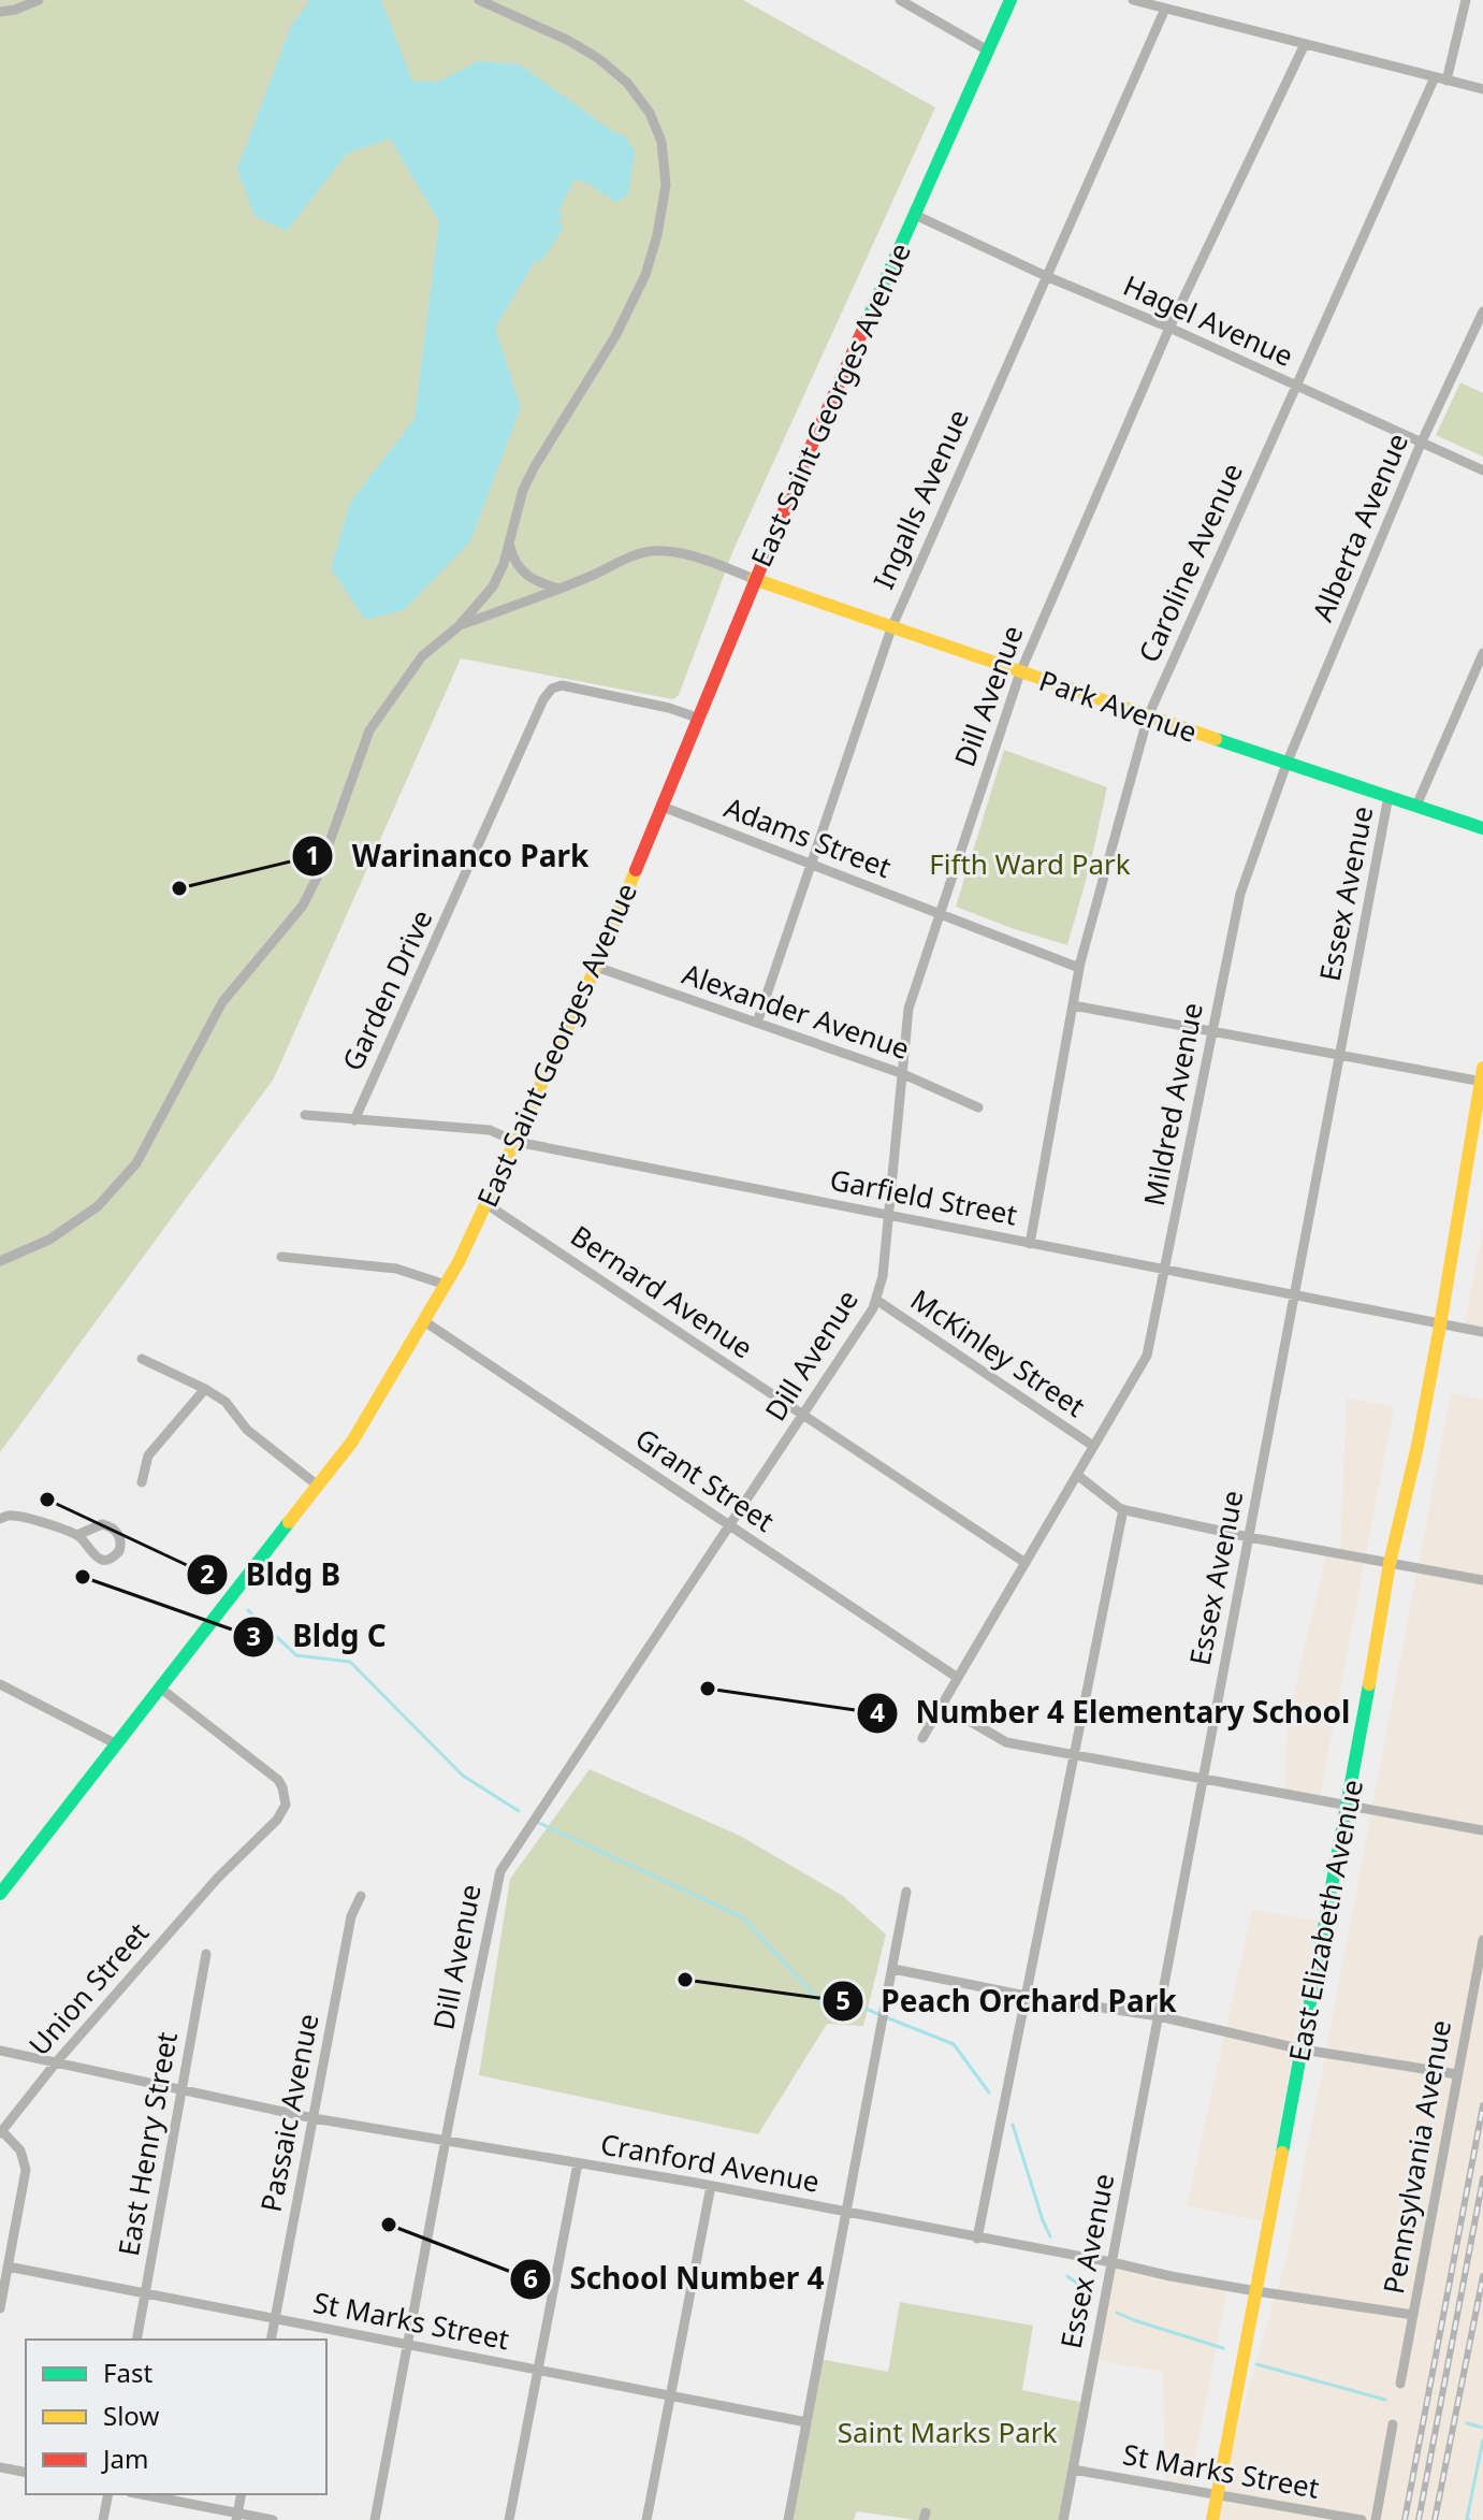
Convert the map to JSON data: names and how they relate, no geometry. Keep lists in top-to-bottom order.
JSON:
{
  "streets": {
    "street": [
      "Hagel Avenue",
      "East Saint Georges Avenue",
      "Ingalls Avenue",
      "Alberta Avenue",
      "Caroline Avenue",
      "Dill Avenue",
      "Park Avenue",
      "Adams Street",
      "Essex Avenue",
      "Garden Drive",
      "Alexander Avenue",
      "Mildred Avenue",
      "Garfield Street",
      "Bernard Avenue",
      "McKinley Street",
      "Grant Street",
      "East Elizabeth Avenue",
      "Union Street",
      "Passaic Avenue",
      "East Henry Street",
      "Pennsylvania Avenue",
      "Cranford Avenue",
      "St Marks Street"
    ]
  },
  "crossings": [
    ["Hagel Avenue", "East Saint Georges Avenue"],
    ["Hagel Avenue", "Ingalls Avenue"],
    ["Hagel Avenue", "Alberta Avenue"],
    ["Hagel Avenue", "Caroline Avenue"],
    ["Hagel Avenue", "Dill Avenue"],
    ["East Saint Georges Avenue", "Park Avenue"],
    ["East Saint Georges Avenue", "Adams Street"],
    ["East Saint Georges Avenue", "Garden Drive"],
    ["East Saint Georges Avenue", "Alexander Avenue"],
    ["East Saint Georges Avenue", "Garfield Street"],
    ["East Saint Georges Avenue", "Bernard Avenue"],
    ["East Saint Georges Avenue", "Grant Street"],
    ["East Saint Georges Avenue", "Union Street"],
    ["Ingalls Avenue", "Park Avenue"],
    ["Ingalls Avenue", "Adams Street"],
    ["Ingalls Avenue", "Alexander Avenue"],
    ["Alberta Avenue", "Park Avenue"],
    ["Alberta Avenue", "Mildred Avenue"],
    ["Caroline Avenue", "Park Avenue"],
    ["Caroline Avenue", "Adams Street"],
    ["Caroline Avenue", "Garfield Street"],
    ["Dill Avenue", "Park Avenue"],
    ["Dill Avenue", "Adams Street"],
    ["Dill Avenue", "Alexander Avenue"],
    ["Dill Avenue", "Garfield Street"],
    ["Dill Avenue", "Bernard Avenue"],
    ["Dill Avenue", "McKinley Street"],
    ["Dill Avenue", "Grant Street"],
    ["Dill Avenue", "Cranford Avenue"],
    ["Dill Avenue", "St Marks Street"],
    ["Park Avenue", "Essex Avenue"],
    ["Park Avenue", "Mildred Avenue"],
    ["Essex Avenue", "Garfield Street"],
    ["Essex Avenue", "Cranford Avenue"],
    ["Essex Avenue", "St Marks Street"],
    ["Garden Drive", "Garfield Street"],
    ["Mildred Avenue", "Garfield Street"],
    ["Mildred Avenue", "McKinley Street"],
    ["Garfield Street", "East Elizabeth Avenue"],
    ["East Elizabeth Avenue", "Cranford Avenue"],
    ["East Elizabeth Avenue", "St Marks Street"],
    ["Union Street", "Cranford Avenue"],
    ["Passaic Avenue", "Cranford Avenue"],
    ["Passaic Avenue", "St Marks Street"],
    ["East Henry Street", "Cranford Avenue"],
    ["East Henry Street", "St Marks Street"],
    ["Pennsylvania Avenue", "Cranford Avenue"]
  ],
  "parks": ["Fifth Ward Park", "Saint Marks Park"],
  "places": [
    "Warinanco Park",
    "Bldg B",
    "Bldg C",
    "Number 4 Elementary School",
    "Peach Orchard Park",
    "School Number 4"
  ],
  "legend": ["Fast", "Slow", "Jam"]
}
